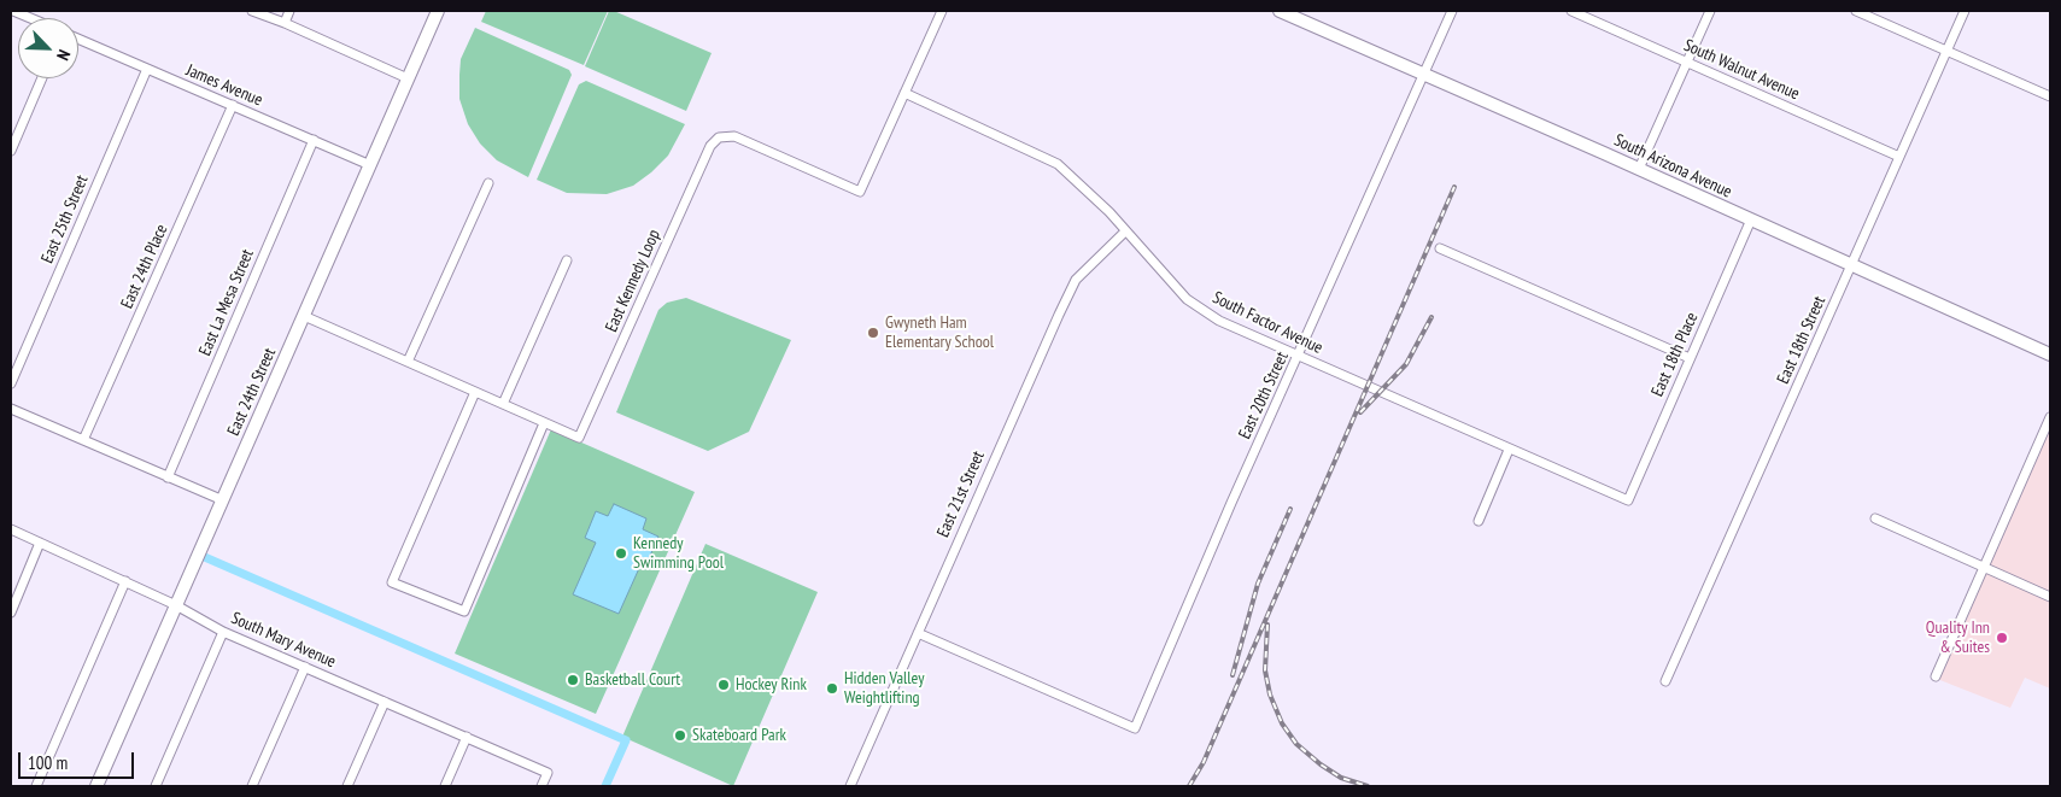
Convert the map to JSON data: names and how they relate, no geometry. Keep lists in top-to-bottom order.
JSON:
{
  "streets": {
    "main road": ["South Arizona Avenue", "East 24th Street"],
    "street": [
      "South Walnut Avenue",
      "James Avenue",
      "East 25th Street",
      "East 24th Place",
      "East Kennedy Loop",
      "East La Mesa Street",
      "South Factor Avenue",
      "East 18th Street",
      "East 18th Place",
      "East 20th Street",
      "East 21st Street",
      "South Mary Avenue"
    ]
  },
  "crossings": [
    ["South Walnut Avenue", "East 18th Street"],
    ["James Avenue", "East 25th Street"],
    ["James Avenue", "East 24th Place"],
    ["James Avenue", "East La Mesa Street"],
    ["James Avenue", "East 24th Street"],
    ["South Arizona Avenue", "East 18th Street"],
    ["South Arizona Avenue", "East 18th Place"],
    ["South Arizona Avenue", "East 20th Street"],
    ["East Kennedy Loop", "South Factor Avenue"],
    ["South Factor Avenue", "East 18th Place"],
    ["South Factor Avenue", "East 20th Street"],
    ["South Factor Avenue", "East 21st Street"],
    ["East 24th Street", "South Mary Avenue"],
    ["East 20th Street", "East 21st Street"]
  ],
  "places": [
    "Gwyneth Ham Elementary School",
    "Kennedy Swimming Pool",
    "Quality Inn & Suites",
    "Basketball Court",
    "Hockey Rink",
    "Hidden Valley Weightlifting",
    "Skateboard Park"
  ],
  "scale_bar": "100 m",
  "north": "bottom right"
}
